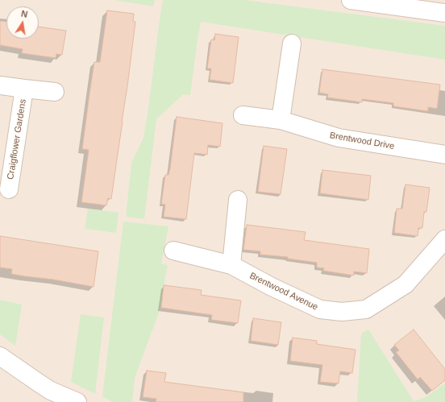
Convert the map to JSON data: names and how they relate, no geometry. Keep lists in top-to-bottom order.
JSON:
{
  "streets": {
    "street": ["Craigflower Gardens", "Brentwood Drive", "Brentwood Avenue"]
  },
  "north": "top"
}
